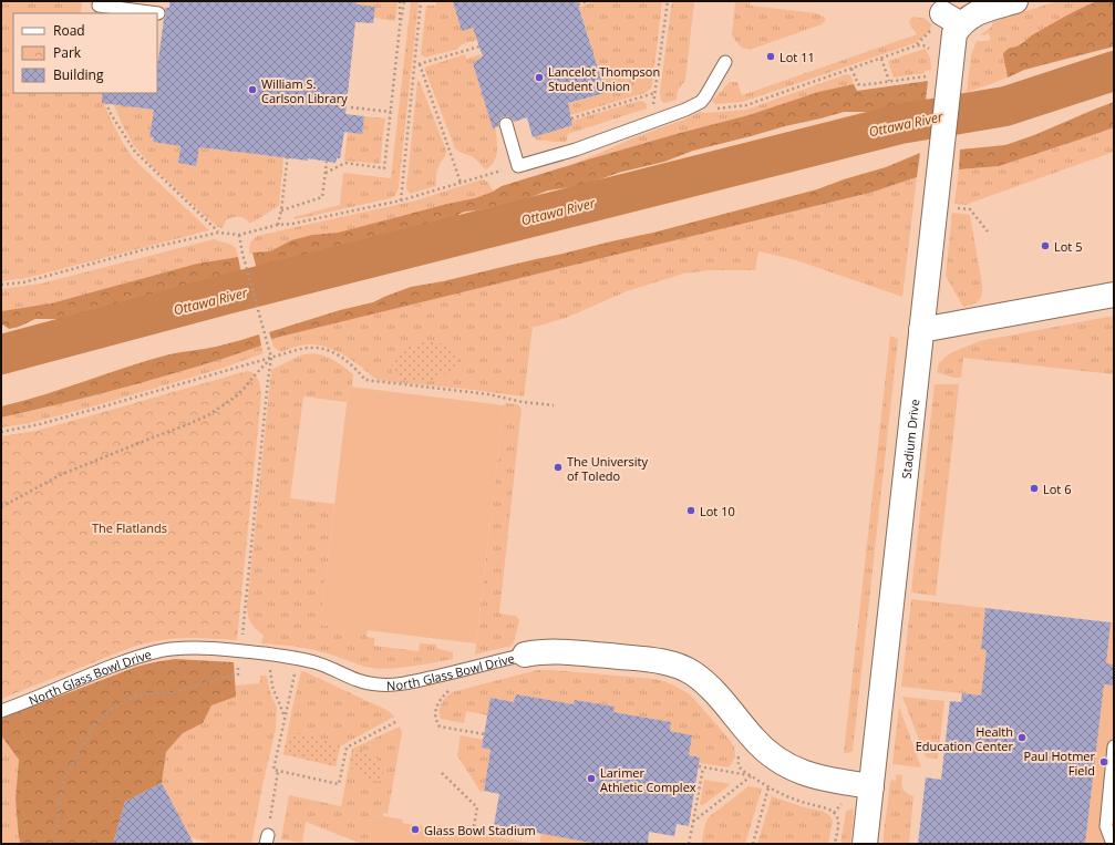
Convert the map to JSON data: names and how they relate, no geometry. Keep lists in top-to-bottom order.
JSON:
{
  "streets": {
    "street": ["Stadium Drive", "North Glass Bowl Drive"]
  },
  "crossings": [
    ["Stadium Drive", "North Glass Bowl Drive"]
  ],
  "water": ["Ottawa River"],
  "parks": ["The Flatlands"],
  "places": [
    "Lot 11",
    "Lancelot Thompson Student Union",
    "William S. Carlson Library",
    "Lot 5",
    "The University of Toledo",
    "Lot 6",
    "Lot 10",
    "Health Education Center",
    "Paul Hotmer Field",
    "Larimer Athletic Complex",
    "Glass Bowl Stadium"
  ],
  "legend": ["Road", "Park", "Building"]
}
